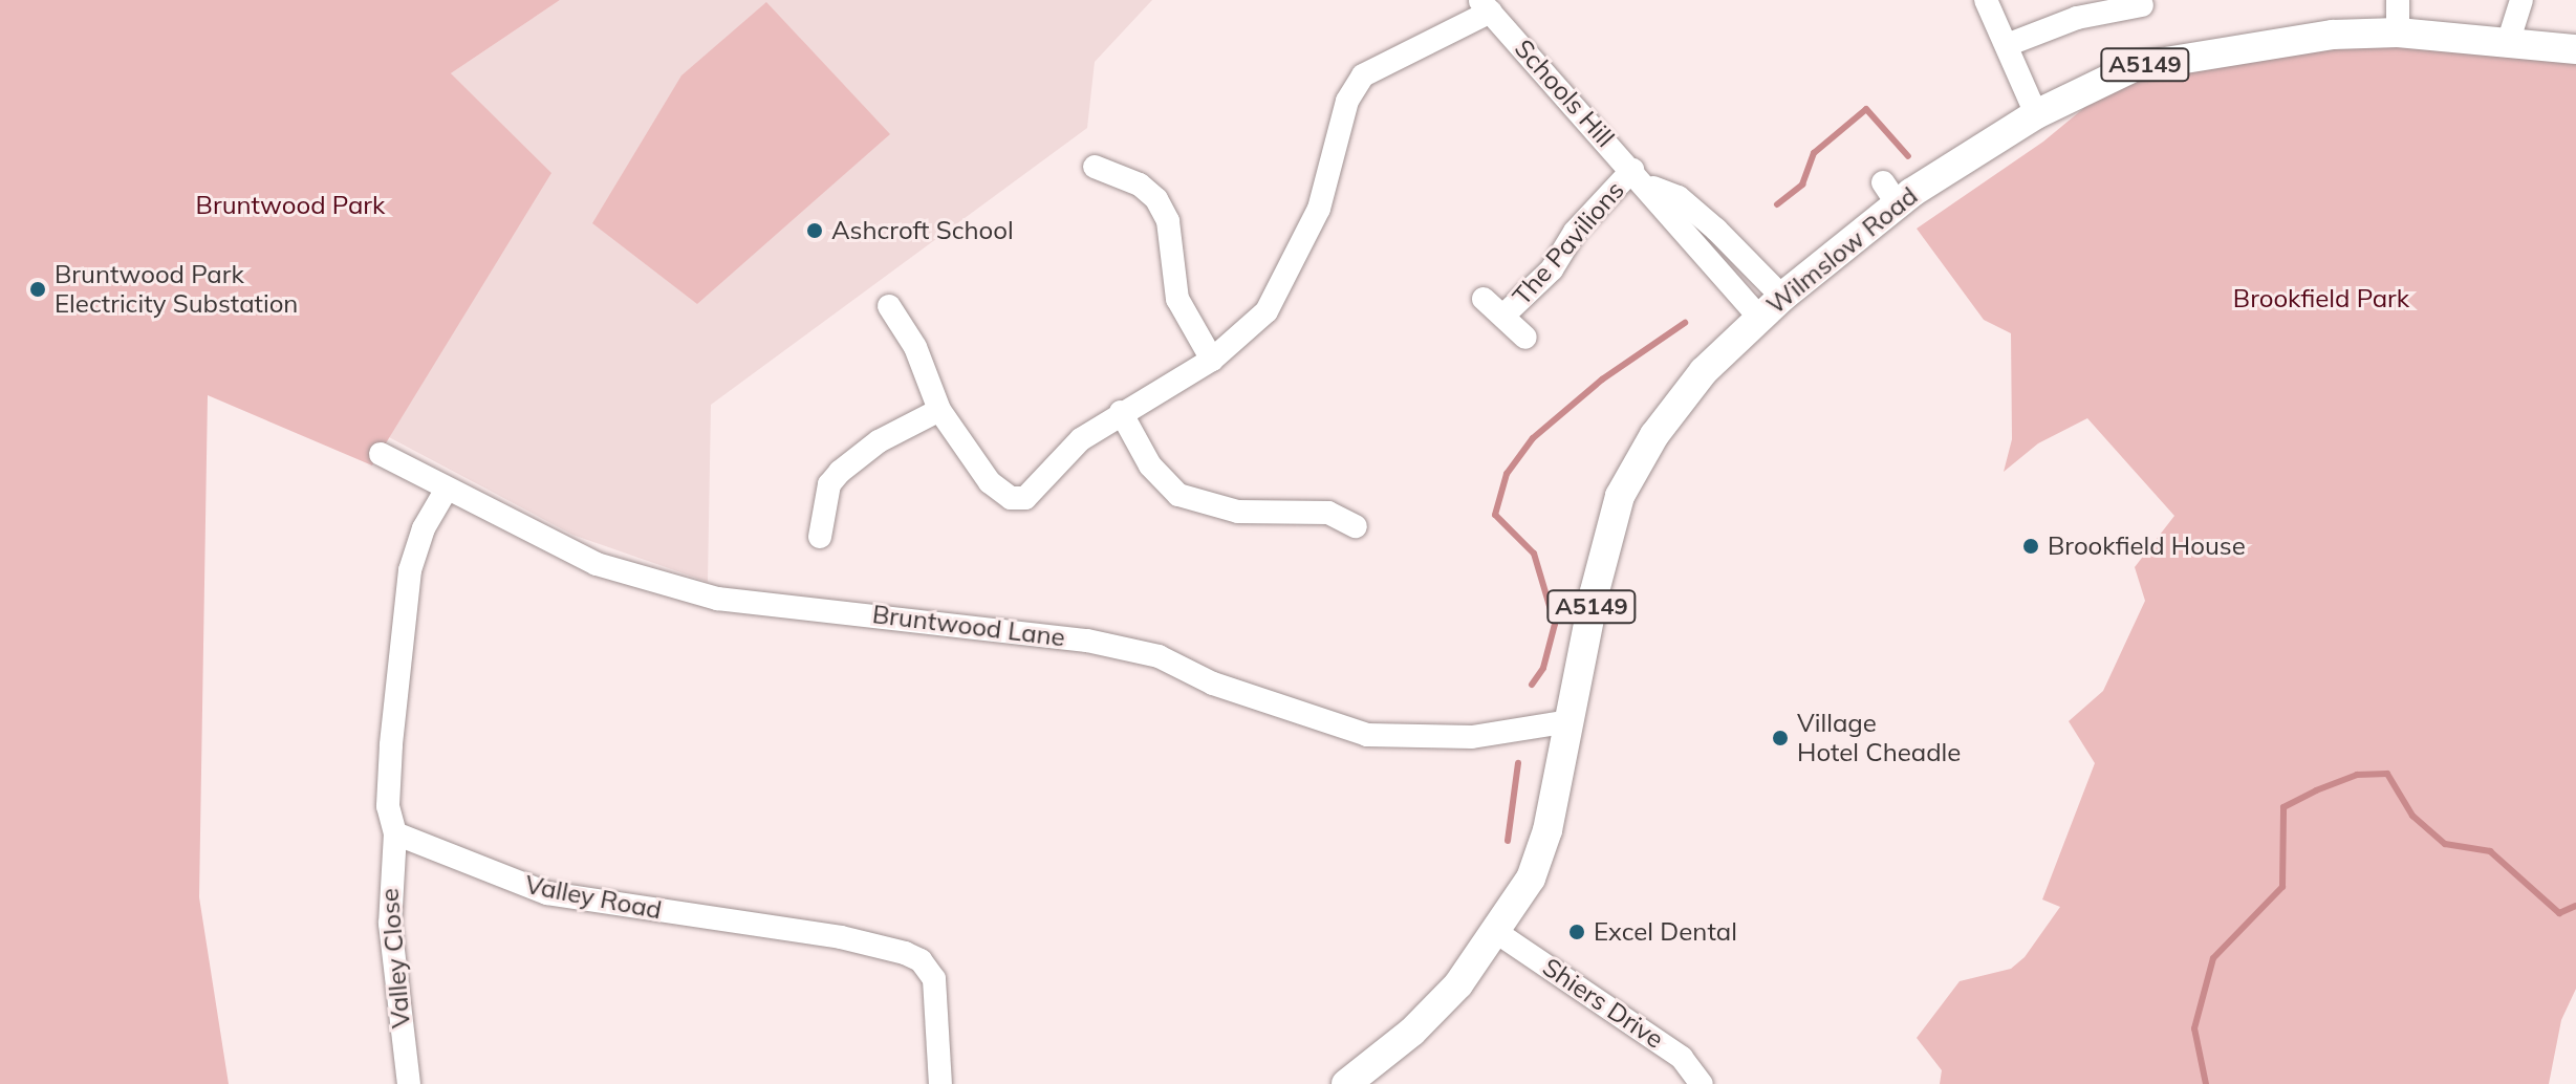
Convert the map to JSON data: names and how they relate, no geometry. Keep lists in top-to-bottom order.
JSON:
{
  "streets": {
    "main road": ["A5149", "Wilmslow Road"],
    "street": [
      "Schools Hill",
      "The Pavilions",
      "Bruntwood Lane",
      "Valley Road",
      "Valley Close",
      "Shiers Drive"
    ]
  },
  "crossings": [
    ["A5149", "Wilmslow Road"],
    ["A5149", "Shiers Drive"],
    ["Schools Hill", "The Pavilions"],
    ["Schools Hill", "Wilmslow Road"],
    ["Wilmslow Road", "Bruntwood Lane"],
    ["Wilmslow Road", "Shiers Drive"],
    ["Valley Road", "Valley Close"]
  ],
  "parks": ["Bruntwood Park", "Brookfield Park"],
  "places": [
    "Ashcroft School",
    "Bruntwood Park Electricity Substation",
    "Brookfield House",
    "Village Hotel Cheadle",
    "Excel Dental"
  ]
}
